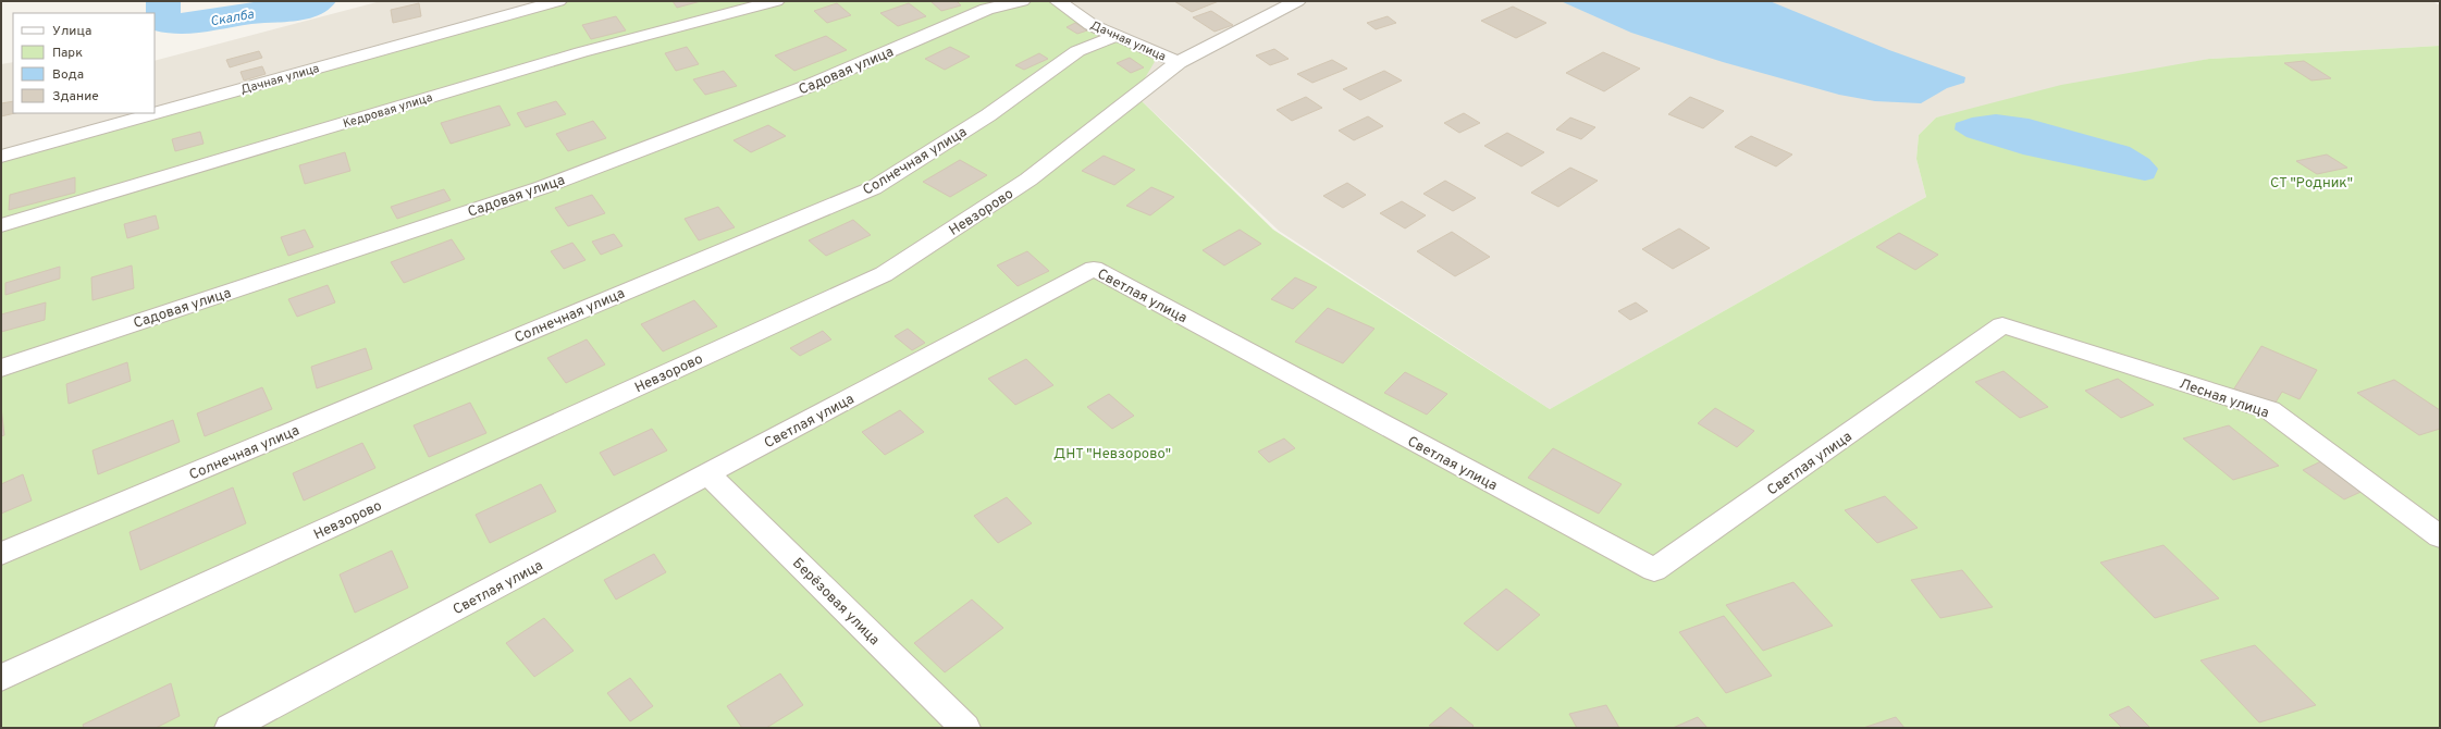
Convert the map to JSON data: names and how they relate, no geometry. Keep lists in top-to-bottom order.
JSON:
{
  "streets": {
    "street": [
      "Дачная улица",
      "Садовая улица",
      "Кедровая улица",
      "Солнечная улица",
      "Невзорово",
      "Светлая улица",
      "Лесная улица",
      "Берёзовая улица"
    ]
  },
  "crossings": [
    ["Дачная улица", "Солнечная улица"],
    ["Дачная улица", "Невзорово"],
    ["Светлая улица", "Лесная улица"],
    ["Светлая улица", "Берёзовая улица"]
  ],
  "water": ["Скалба"],
  "parks": ["СТ \"Родник\"", "ДНТ \"Невзорово\""],
  "legend": [
    "Улица",
    "Парк",
    "Вода",
    "Здание"
  ]
}
